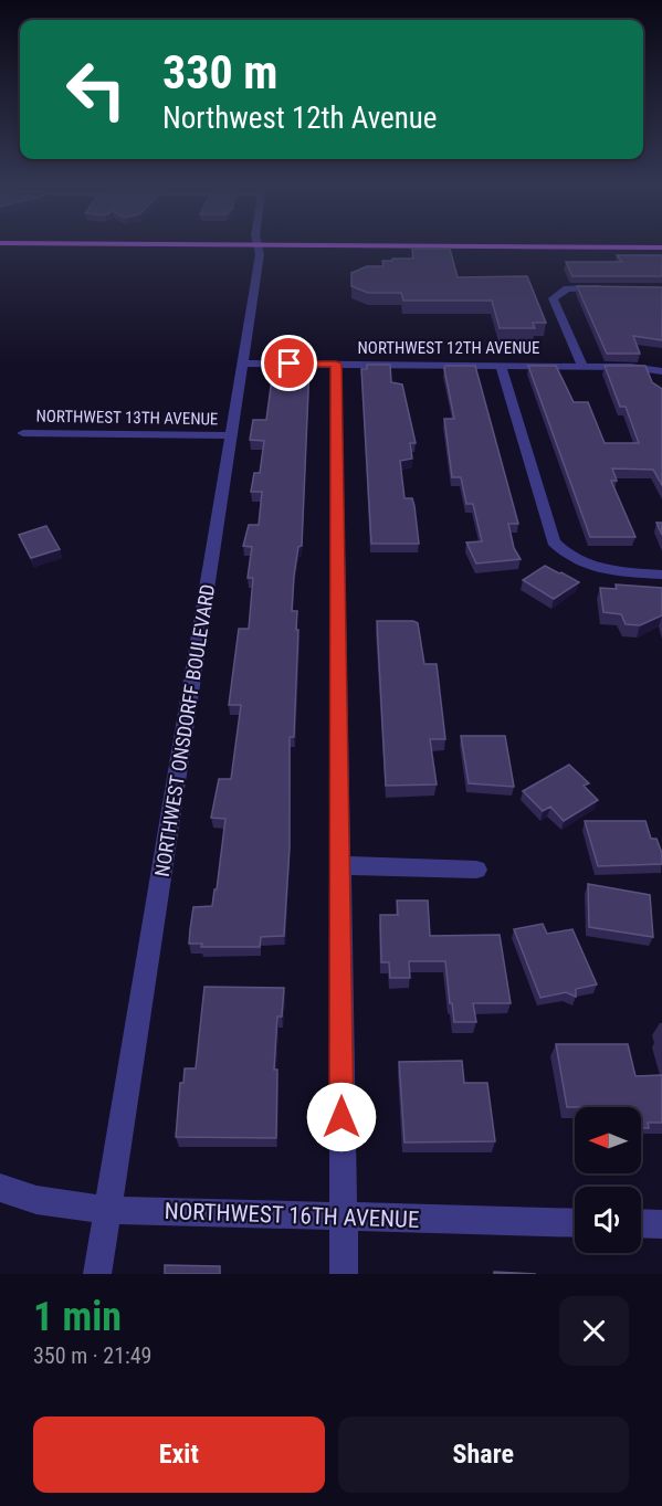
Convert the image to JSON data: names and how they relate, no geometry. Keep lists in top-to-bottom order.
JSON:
{
  "streets": {
    "street": [
      "NORTHWEST 12TH AVENUE",
      "NORTHWEST 13TH AVENUE",
      "NORTHWEST ONSDORFF BOULEVARD",
      "NORTHWEST 16TH AVENUE"
    ]
  },
  "crossings": [
    ["NORTHWEST 12TH AVENUE", "NORTHWEST ONSDORFF BOULEVARD"],
    ["NORTHWEST 13TH AVENUE", "NORTHWEST ONSDORFF BOULEVARD"],
    ["NORTHWEST ONSDORFF BOULEVARD", "NORTHWEST 16TH AVENUE"]
  ],
  "north": "left",
  "page": {
    "turn": ["330 m", "Northwest 12th Avenue"],
    "heading": ["1 min", "350 m · 21:49"],
    "buttons": ["Exit", "Share"]
  }
}
